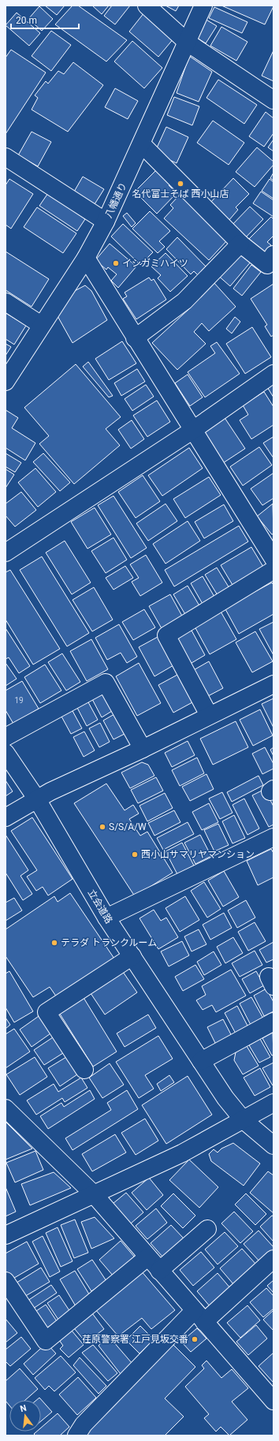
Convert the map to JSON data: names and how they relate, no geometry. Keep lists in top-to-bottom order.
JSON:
{
  "streets": {
    "street": ["八幡通り", "立会道路"]
  },
  "places": [
    "名代富士そば 西小山店",
    "イシガミハイツ",
    "S/S/A/W",
    "西小山サマリヤマンション",
    "テラダ トランクルーム",
    "荏原警察署 江戸見坂交番"
  ],
  "house_numbers": ["19"],
  "scale_bar": "20 m",
  "north": "top"
}
